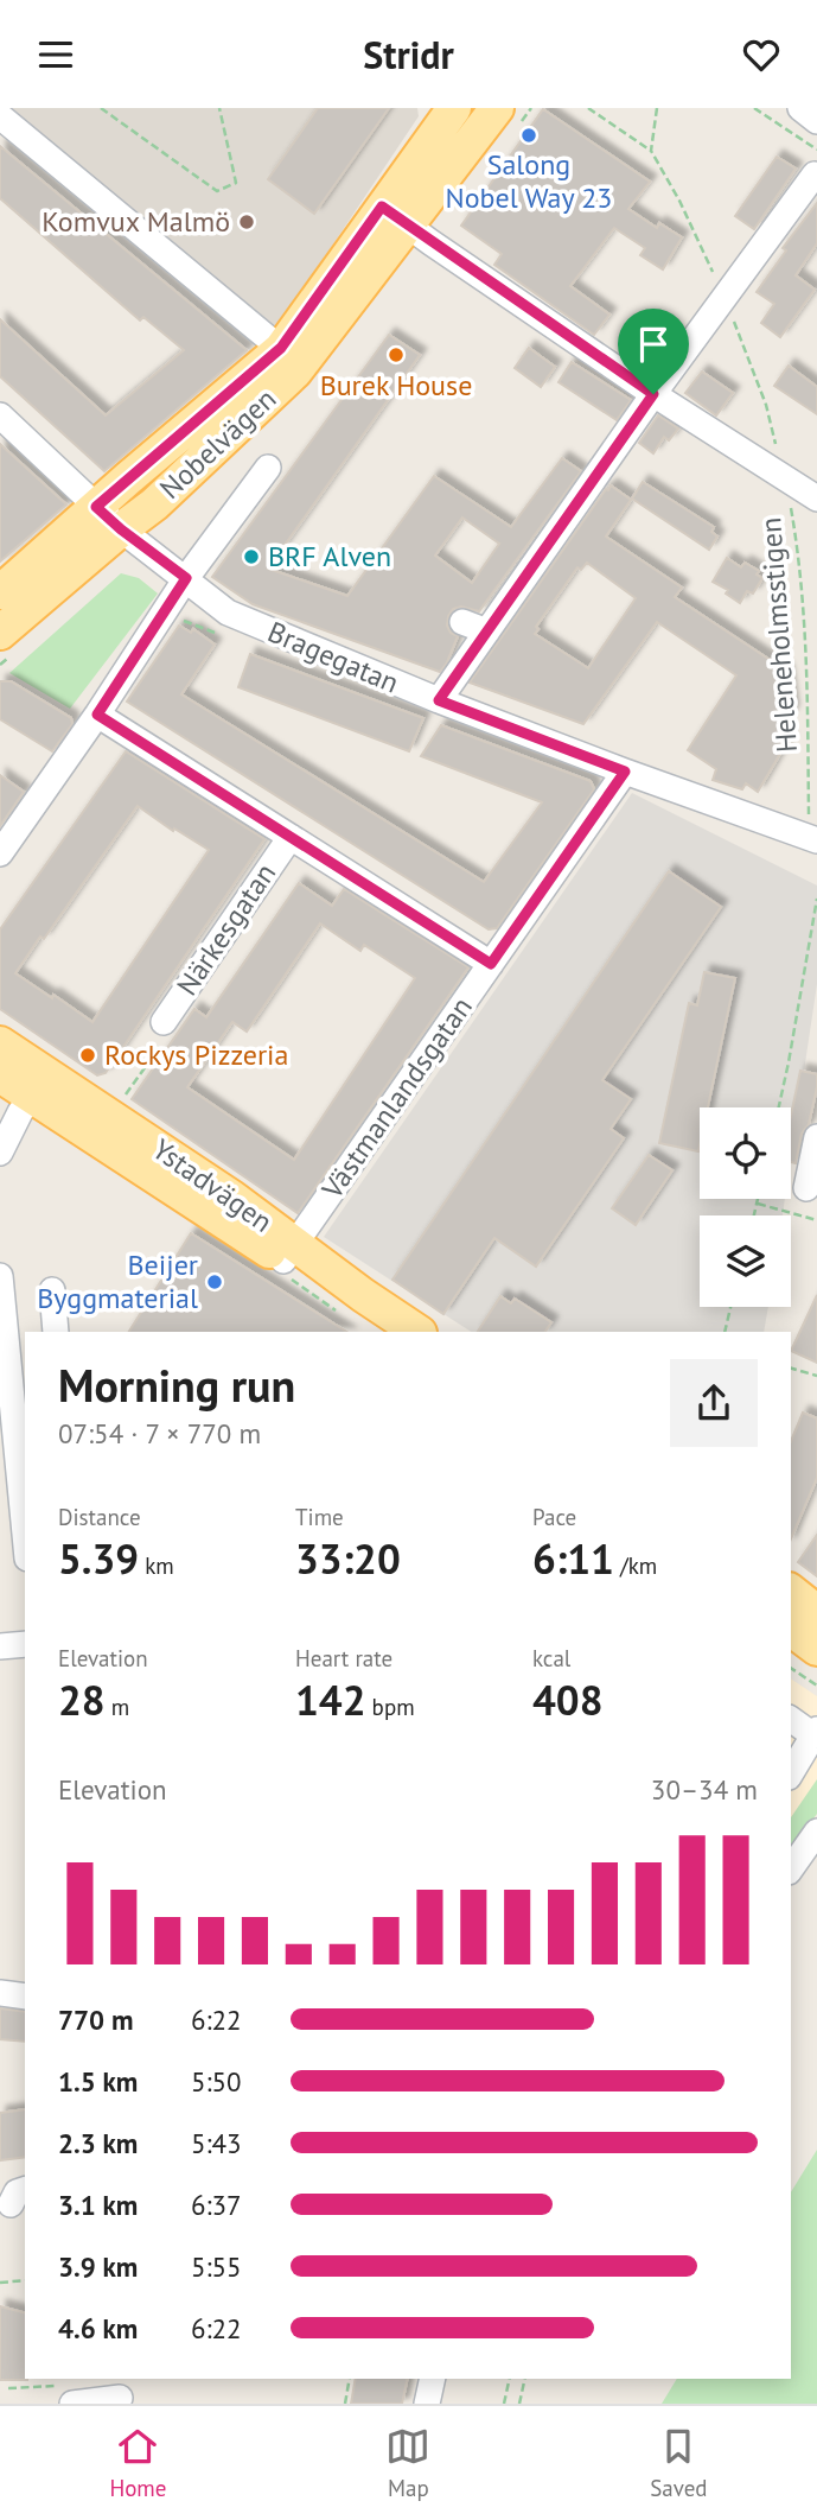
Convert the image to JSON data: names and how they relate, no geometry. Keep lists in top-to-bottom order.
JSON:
{
  "streets": {
    "main road": ["Nobelvägen", "Ystadvägen"],
    "street": ["Bragegatan", "Närkesgatan", "Västmanlandsgatan"],
    "path": ["Heleneholmsstigen"]
  },
  "crossings": [
    ["Nobelvägen", "Bragegatan"],
    ["Heleneholmsstigen", "Bragegatan"],
    ["Bragegatan", "Västmanlandsgatan"],
    ["Västmanlandsgatan", "Ystadvägen"]
  ],
  "places": [
    "Salong Nobel Way 23",
    "Komvux Malmö",
    "Burek House",
    "BRF Alven",
    "Rockys Pizzeria",
    "Beijer Byggmaterial"
  ],
  "page": {
    "header": "Stridr",
    "heading": ["Morning run", "07:54 · 7 × 770 m"],
    "stats": [
      ["Distance", "5.39 km"],
      ["Time", "33:20"],
      ["Pace", "6:11 /km"],
      ["Elevation", "28 m"],
      ["Heart rate", "142 bpm"],
      ["kcal", "408"]
    ],
    "chart": ["Elevation", "30–34 m"],
    "list": [
      {
        "name": "770 m",
        "note": "6:22"
      },
      {
        "name": "1.5 km",
        "note": "5:50"
      },
      {
        "name": "2.3 km",
        "note": "5:43"
      },
      {
        "name": "3.1 km",
        "note": "6:37"
      },
      {
        "name": "3.9 km",
        "note": "5:55"
      },
      {
        "name": "4.6 km",
        "note": "6:22"
      }
    ],
    "tabs": ["Home", "Map", "Saved"]
  }
}
